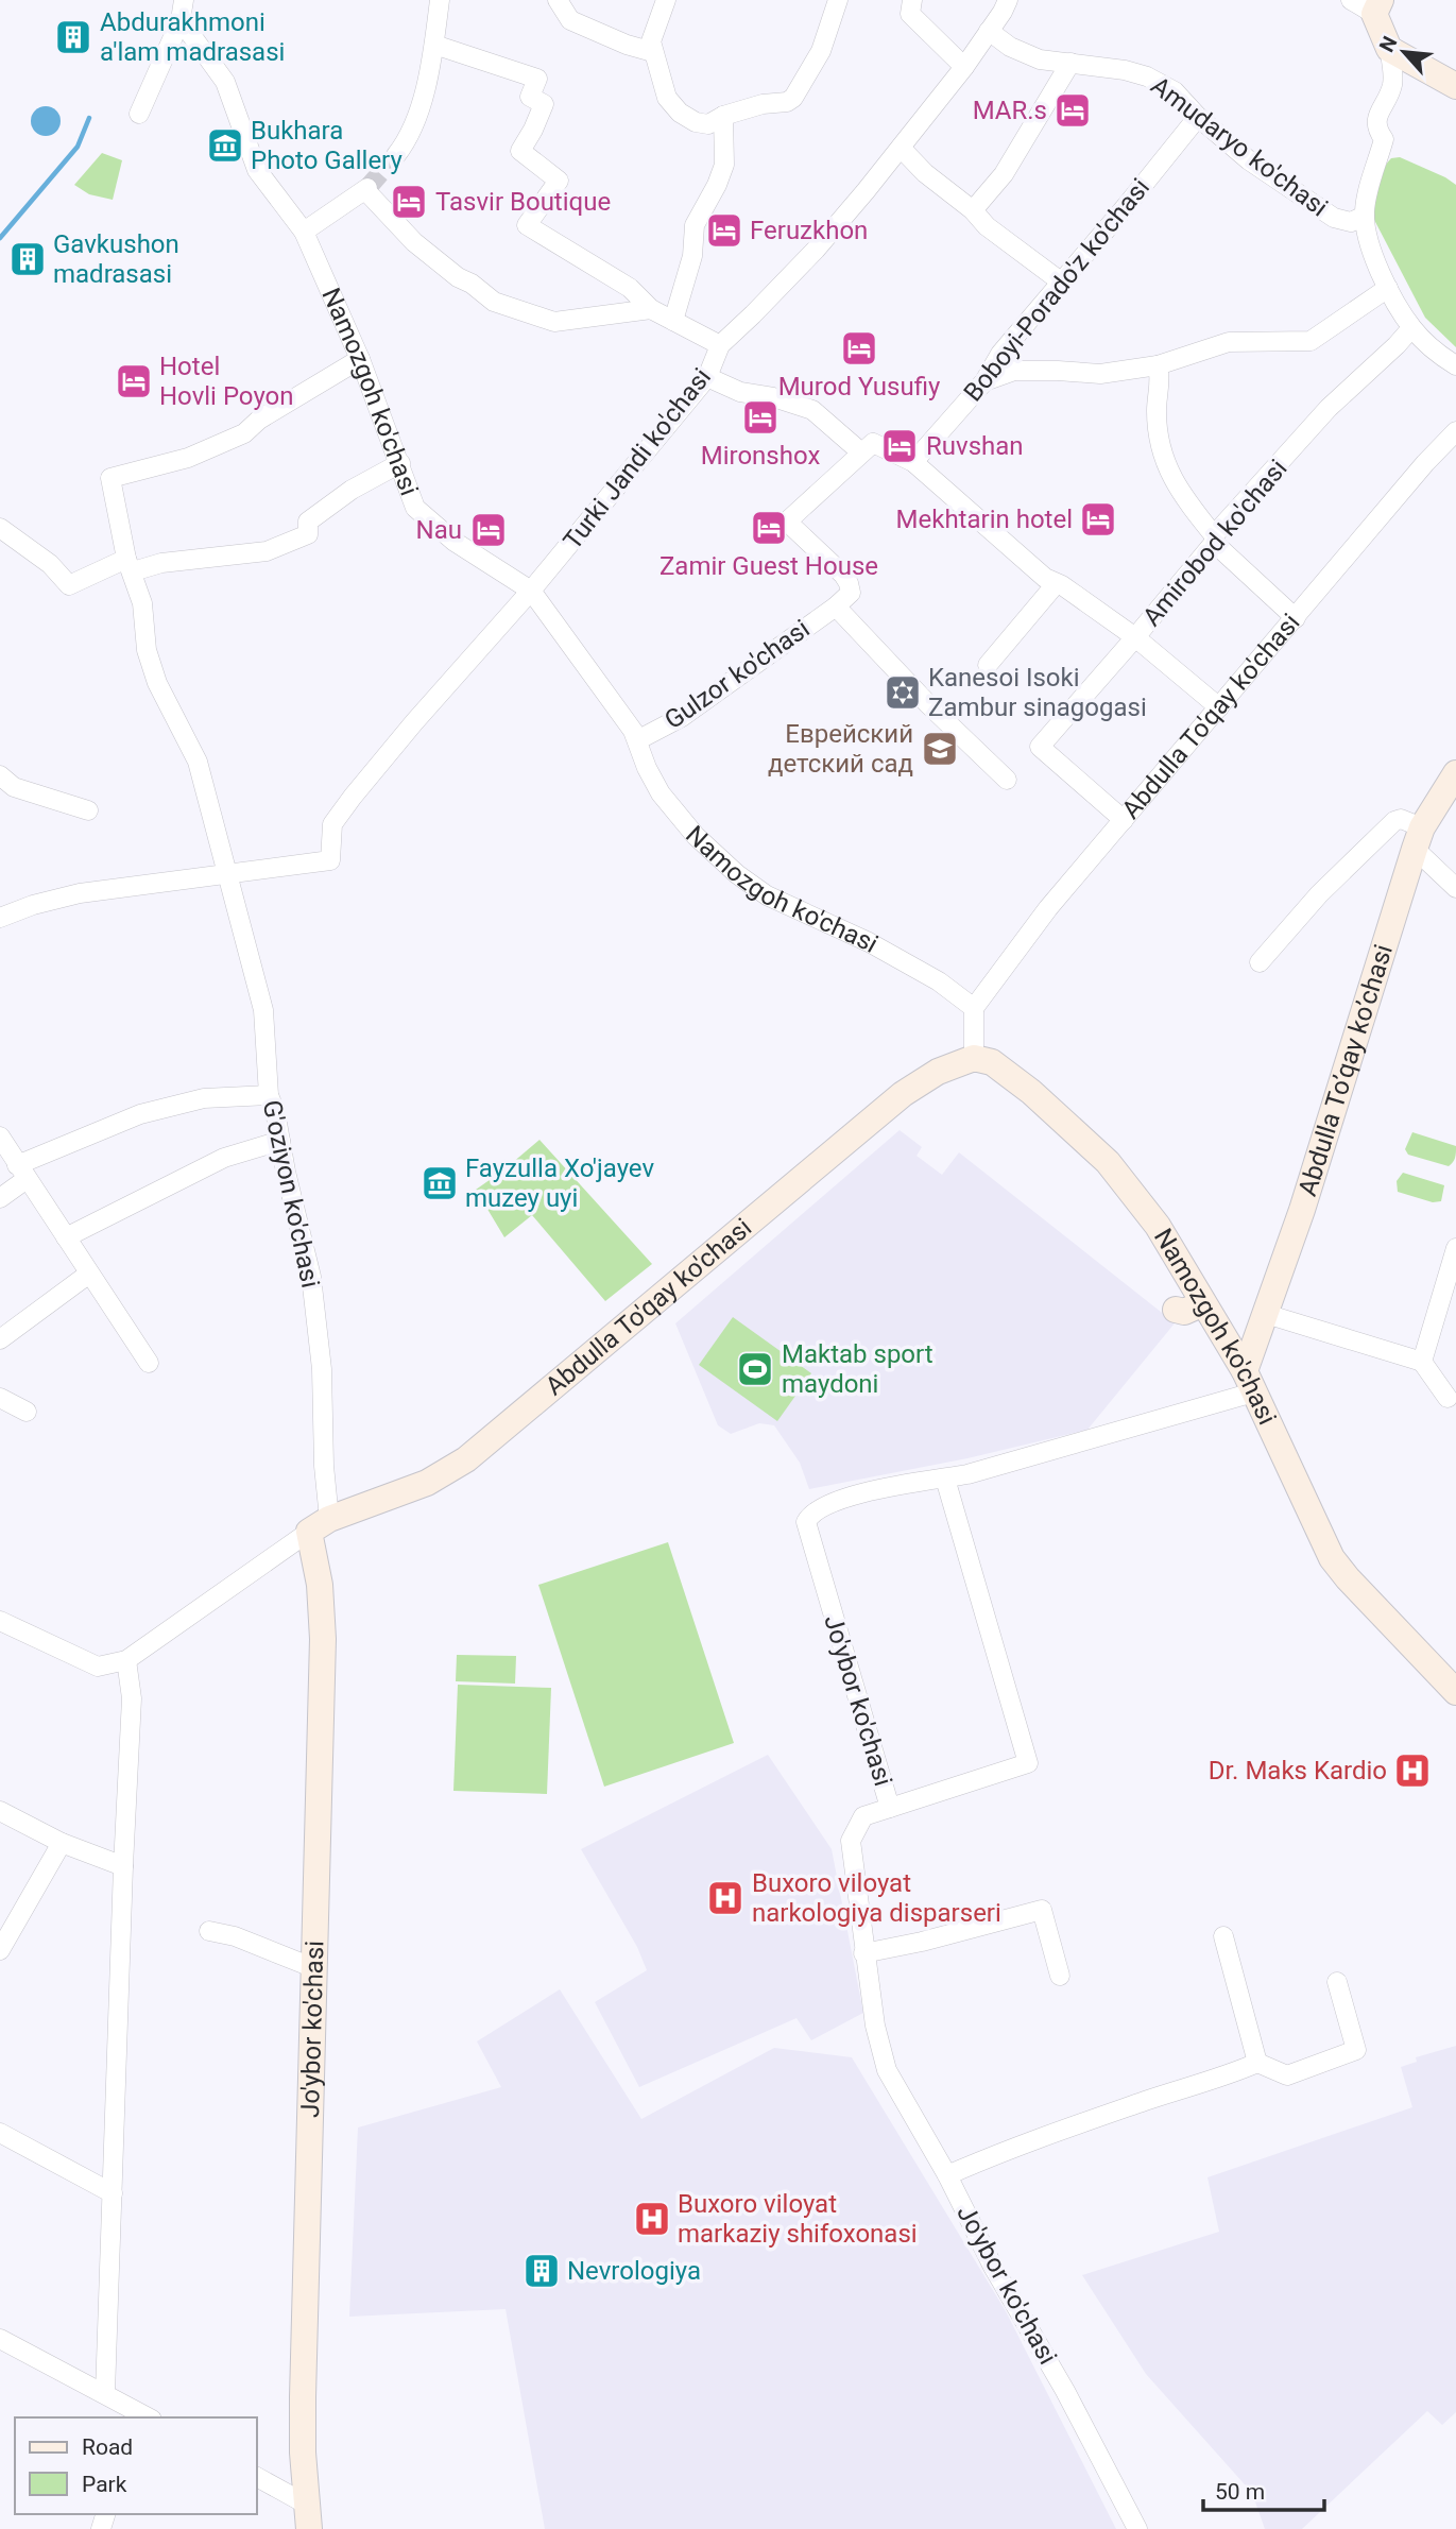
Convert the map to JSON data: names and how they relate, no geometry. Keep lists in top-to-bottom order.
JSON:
{
  "streets": {
    "street": [
      "Amudaryo ko'chasi",
      "Boboyi-Porado'z ko'chasi",
      "Namozgoh ko'chasi",
      "Turki Jandi ko'chasi",
      "Amirobod ko'chasi",
      "Gulzor ko'chasi",
      "Abdulla To'qay ko'chasi",
      "Abdulla To’qay ko’chasi",
      "G'oziyon ko'chasi",
      "Jo'ybor ko'chasi"
    ]
  },
  "crossings": [
    ["Amudaryo ko'chasi", "Boboyi-Porado'z ko'chasi"],
    ["Amudaryo ko'chasi", "Turki Jandi ko'chasi"],
    ["Namozgoh ko'chasi", "Turki Jandi ko'chasi"],
    ["Namozgoh ko'chasi", "Gulzor ko'chasi"],
    ["Namozgoh ko'chasi", "Abdulla To'qay ko'chasi"],
    ["Namozgoh ko'chasi", "Abdulla To’qay ko’chasi"],
    ["Namozgoh ko'chasi", "G'oziyon ko'chasi"],
    ["Namozgoh ko'chasi", "Jo'ybor ko'chasi"],
    ["Turki Jandi ko'chasi", "G'oziyon ko'chasi"],
    ["Amirobod ko'chasi", "Abdulla To'qay ko'chasi"],
    ["Abdulla To'qay ko'chasi", "G'oziyon ko'chasi"],
    ["Abdulla To'qay ko'chasi", "Jo'ybor ko'chasi"],
    ["Abdulla To’qay ko’chasi", "Jo'ybor ko'chasi"],
    ["G'oziyon ko'chasi", "Jo'ybor ko'chasi"]
  ],
  "places": {
    "building": ["Abdurakhmoni a'lam madrasasi", "Gavkushon madrasasi", "Nevrologiya"],
    "hotel": [
      "MAR.s",
      "Tasvir Boutique",
      "Feruzkhon",
      "Murod Yusufiy",
      "Hotel Hovli Poyon",
      "Mironshox",
      "Ruvshan",
      "Mekhtarin hotel",
      "Zamir Guest House",
      "Nau"
    ],
    "museum": ["Bukhara Photo Gallery", "Fayzulla Xo'jayev muzey uyi"],
    "synagogue": ["Kanesoi Isoki Zambur sinagogasi"],
    "school or university": ["Еврейский детский сад"],
    "sports": ["Maktab sport maydoni"],
    "hospital": ["Dr. Maks Kardio", "Buxoro viloyat narkologiya disparseri", "Buxoro viloyat markaziy shifoxonasi"]
  },
  "legend": ["Road", "Park"],
  "scale_bar": "50 m",
  "north": "top left"
}
